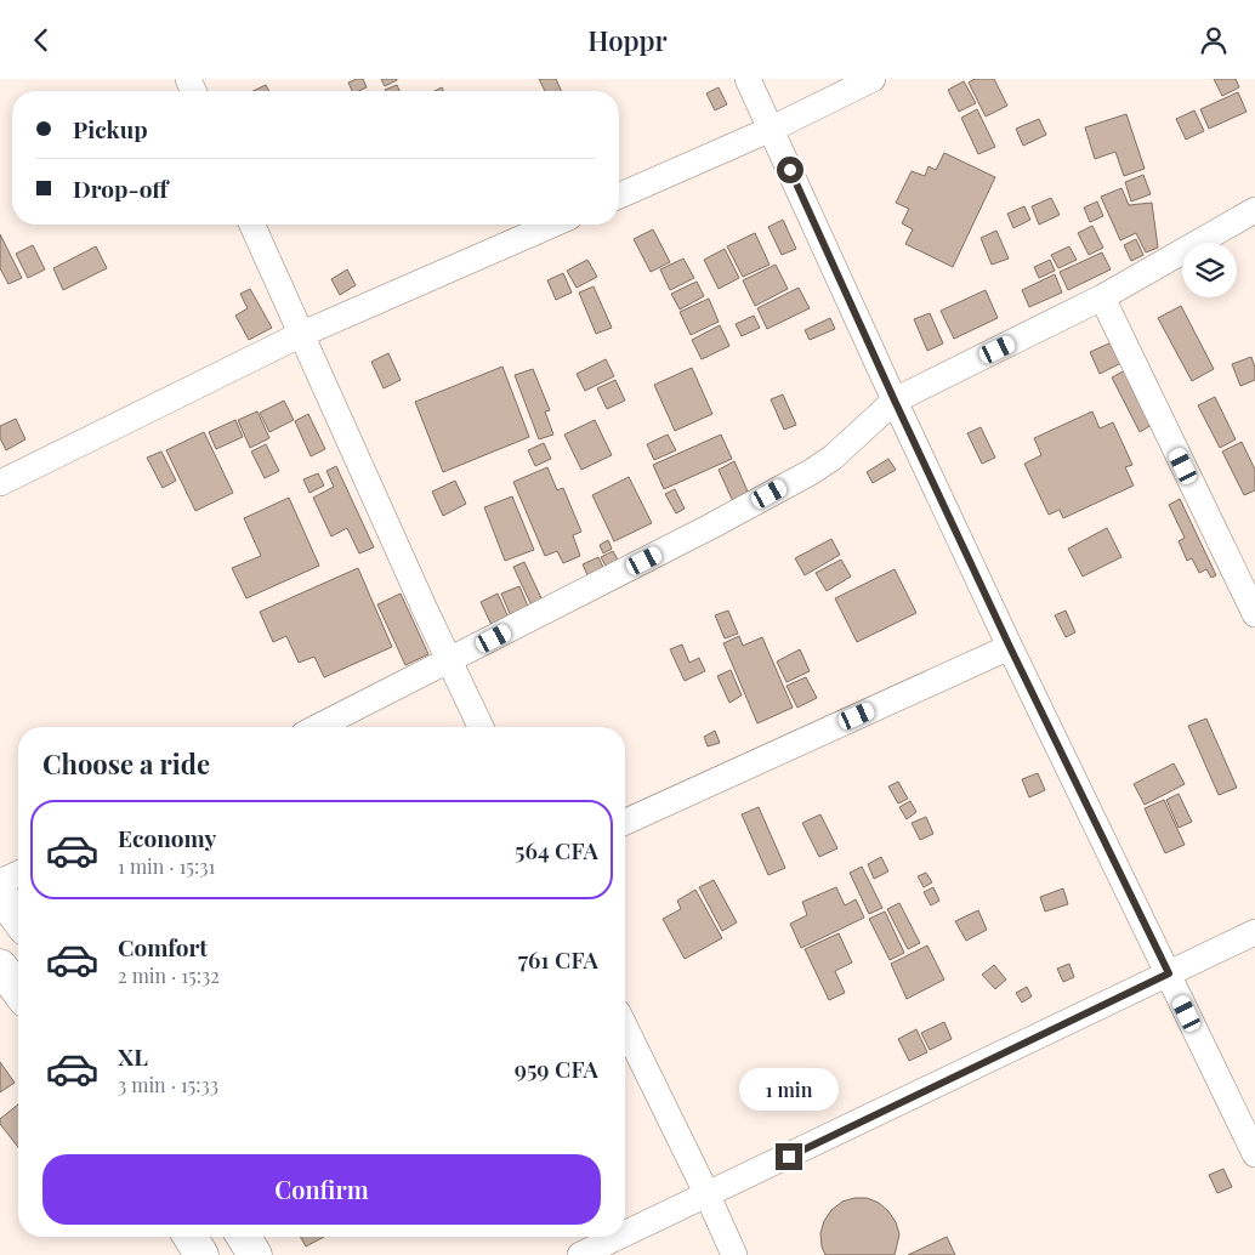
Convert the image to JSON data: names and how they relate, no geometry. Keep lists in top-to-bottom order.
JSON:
{
  "page": {
    "header": "Hoppr",
    "banner": ["Pickup", "Drop-off"],
    "heading": "Choose a ride",
    "list": [
      {
        "name": "Economy",
        "note": "1 min · 15:31",
        "value": "564 CFA"
      },
      {
        "name": "Comfort",
        "note": "2 min · 15:32",
        "value": "761 CFA"
      },
      {
        "name": "XL",
        "note": "3 min · 15:33",
        "value": "959 CFA"
      }
    ],
    "bubble": "1 min",
    "buttons": "Confirm"
  }
}
